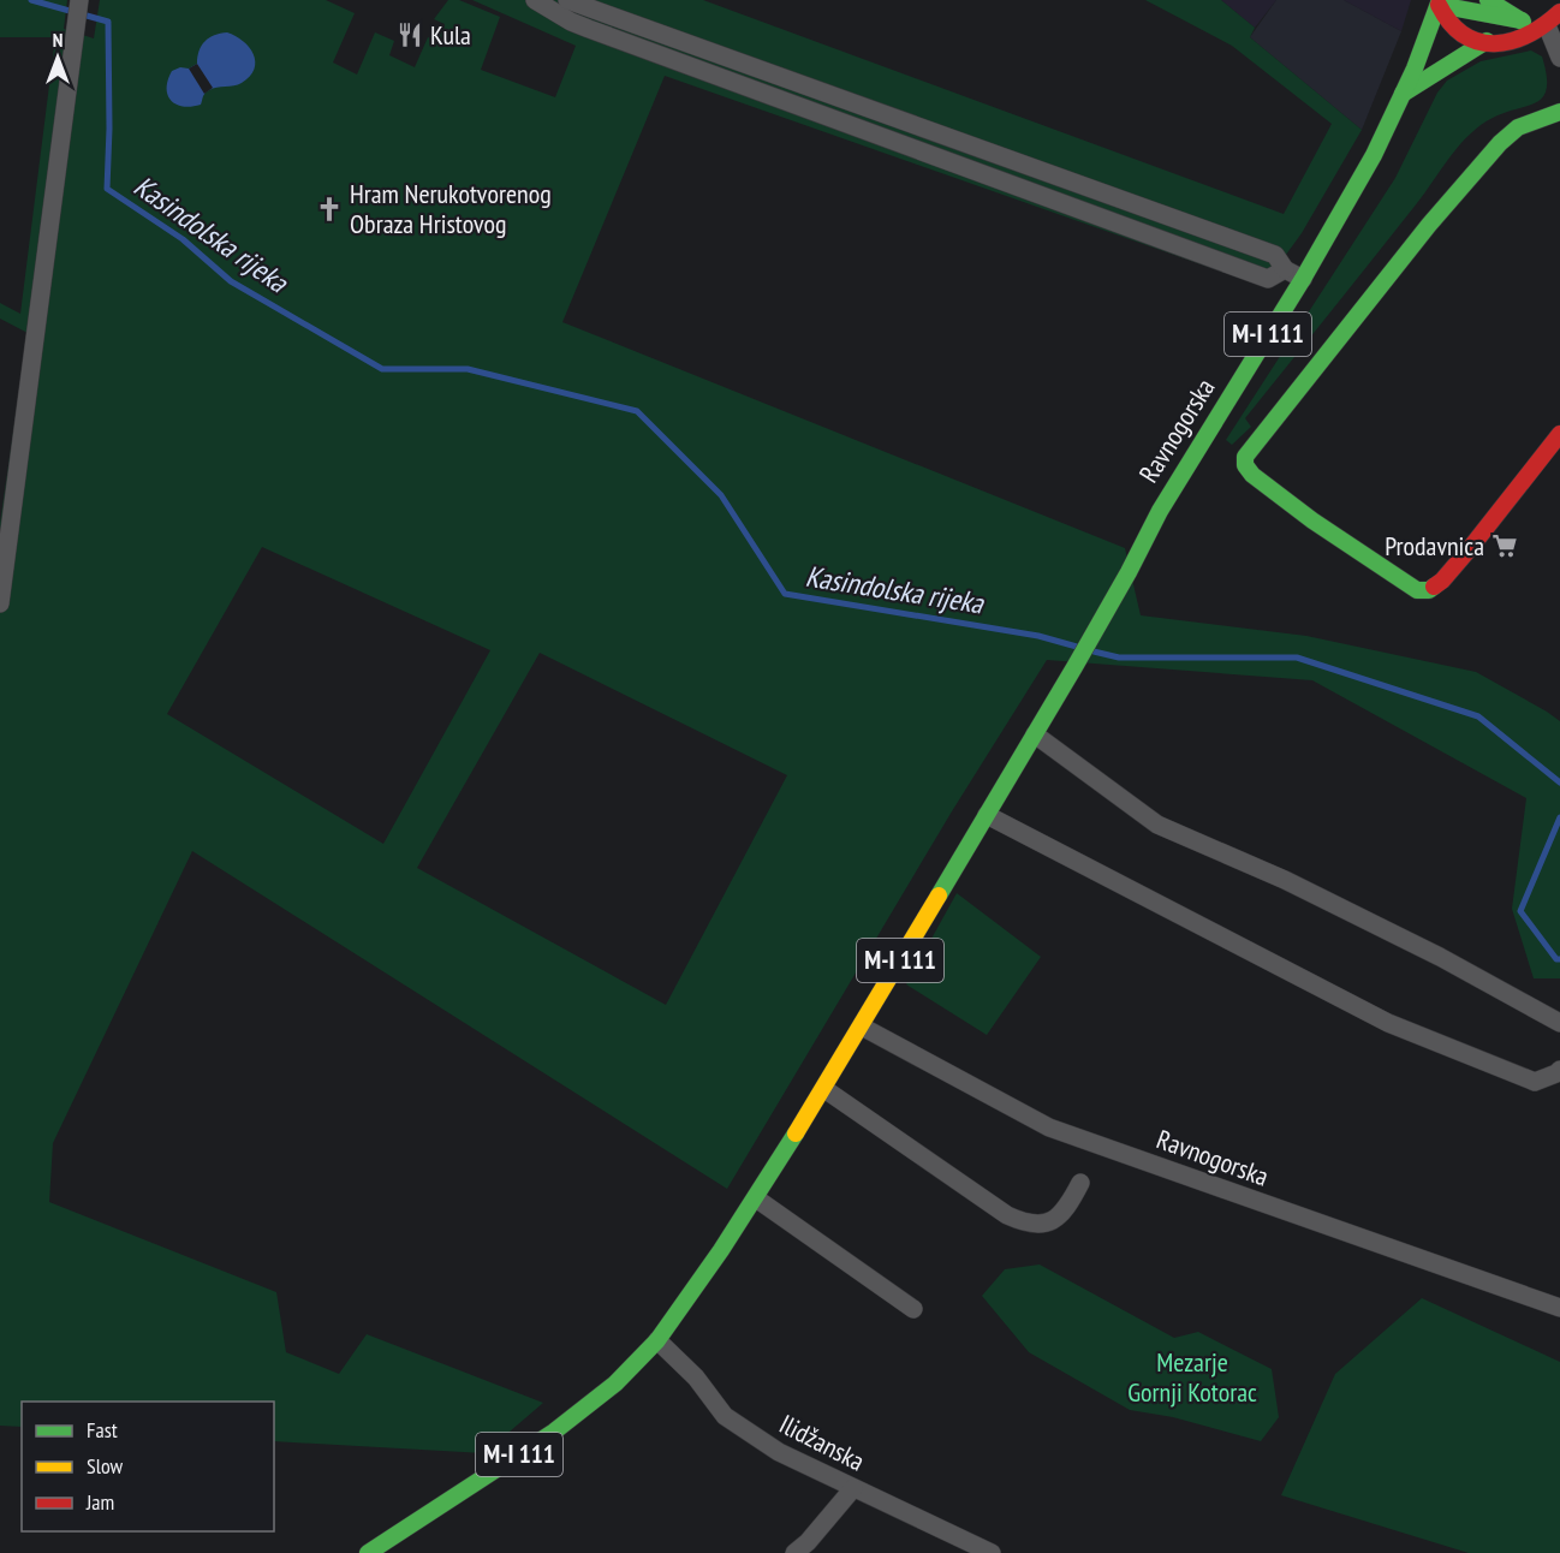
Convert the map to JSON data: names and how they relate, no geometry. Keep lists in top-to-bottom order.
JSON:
{
  "streets": {
    "main road": ["M-I 111", "Ravnogorska"],
    "street": ["Ilidžanska"]
  },
  "crossings": [
    ["Ravnogorska", "Ilidžanska"]
  ],
  "water": ["Kasindolska rijeka"],
  "parks": ["Mezarje Gornji Kotorac"],
  "places": {
    "restaurant": ["Kula"],
    "church": ["Hram Nerukotvorenog Obraza Hristovog"],
    "supermarket": ["Prodavnica"]
  },
  "legend": ["Fast", "Slow", "Jam"],
  "north": "top"
}
